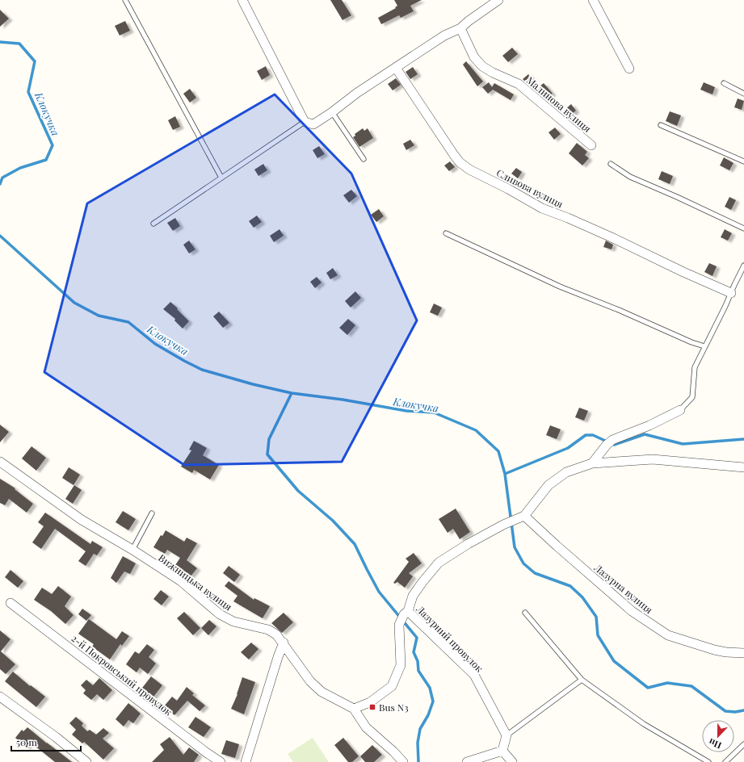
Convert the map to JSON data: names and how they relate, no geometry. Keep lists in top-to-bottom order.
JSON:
{
  "streets": {
    "street": [
      "Малинова вулиця",
      "Сливова вулиця",
      "Вижницька вулиця",
      "Лазурна вулиця",
      "Лазурний провулок",
      "2-й Покровський провулок"
    ]
  },
  "water": ["Клокучка"],
  "places": {
    "transit": ["Bus N3"]
  },
  "scale_bar": "50 m",
  "north": "bottom"
}
